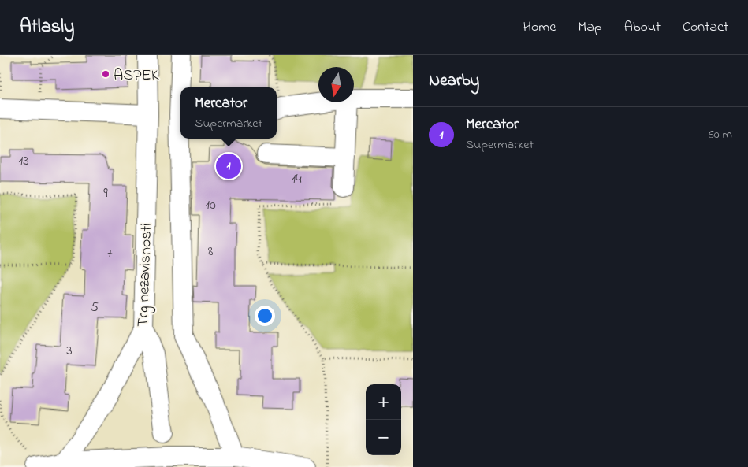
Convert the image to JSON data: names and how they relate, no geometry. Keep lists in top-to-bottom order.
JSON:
{
  "streets": {
    "street": ["Trg nezavisnosti"]
  },
  "places": ["ASPEK"],
  "house_numbers": [
    "13",
    "14",
    "9",
    "10",
    "8",
    "7",
    "5",
    "3"
  ],
  "north": "bottom",
  "page": {
    "header": "Atlasly",
    "nav": [
      "Home",
      "Map",
      "About",
      "Contact"
    ],
    "heading": "Nearby",
    "popup": ["Mercator", "Supermarket"],
    "list": [
      {
        "mark": "1",
        "name": "Mercator",
        "note": "Supermarket",
        "value": "60 m"
      }
    ],
    "pins": "1",
    "map_buttons": ["+", "−"]
  }
}
